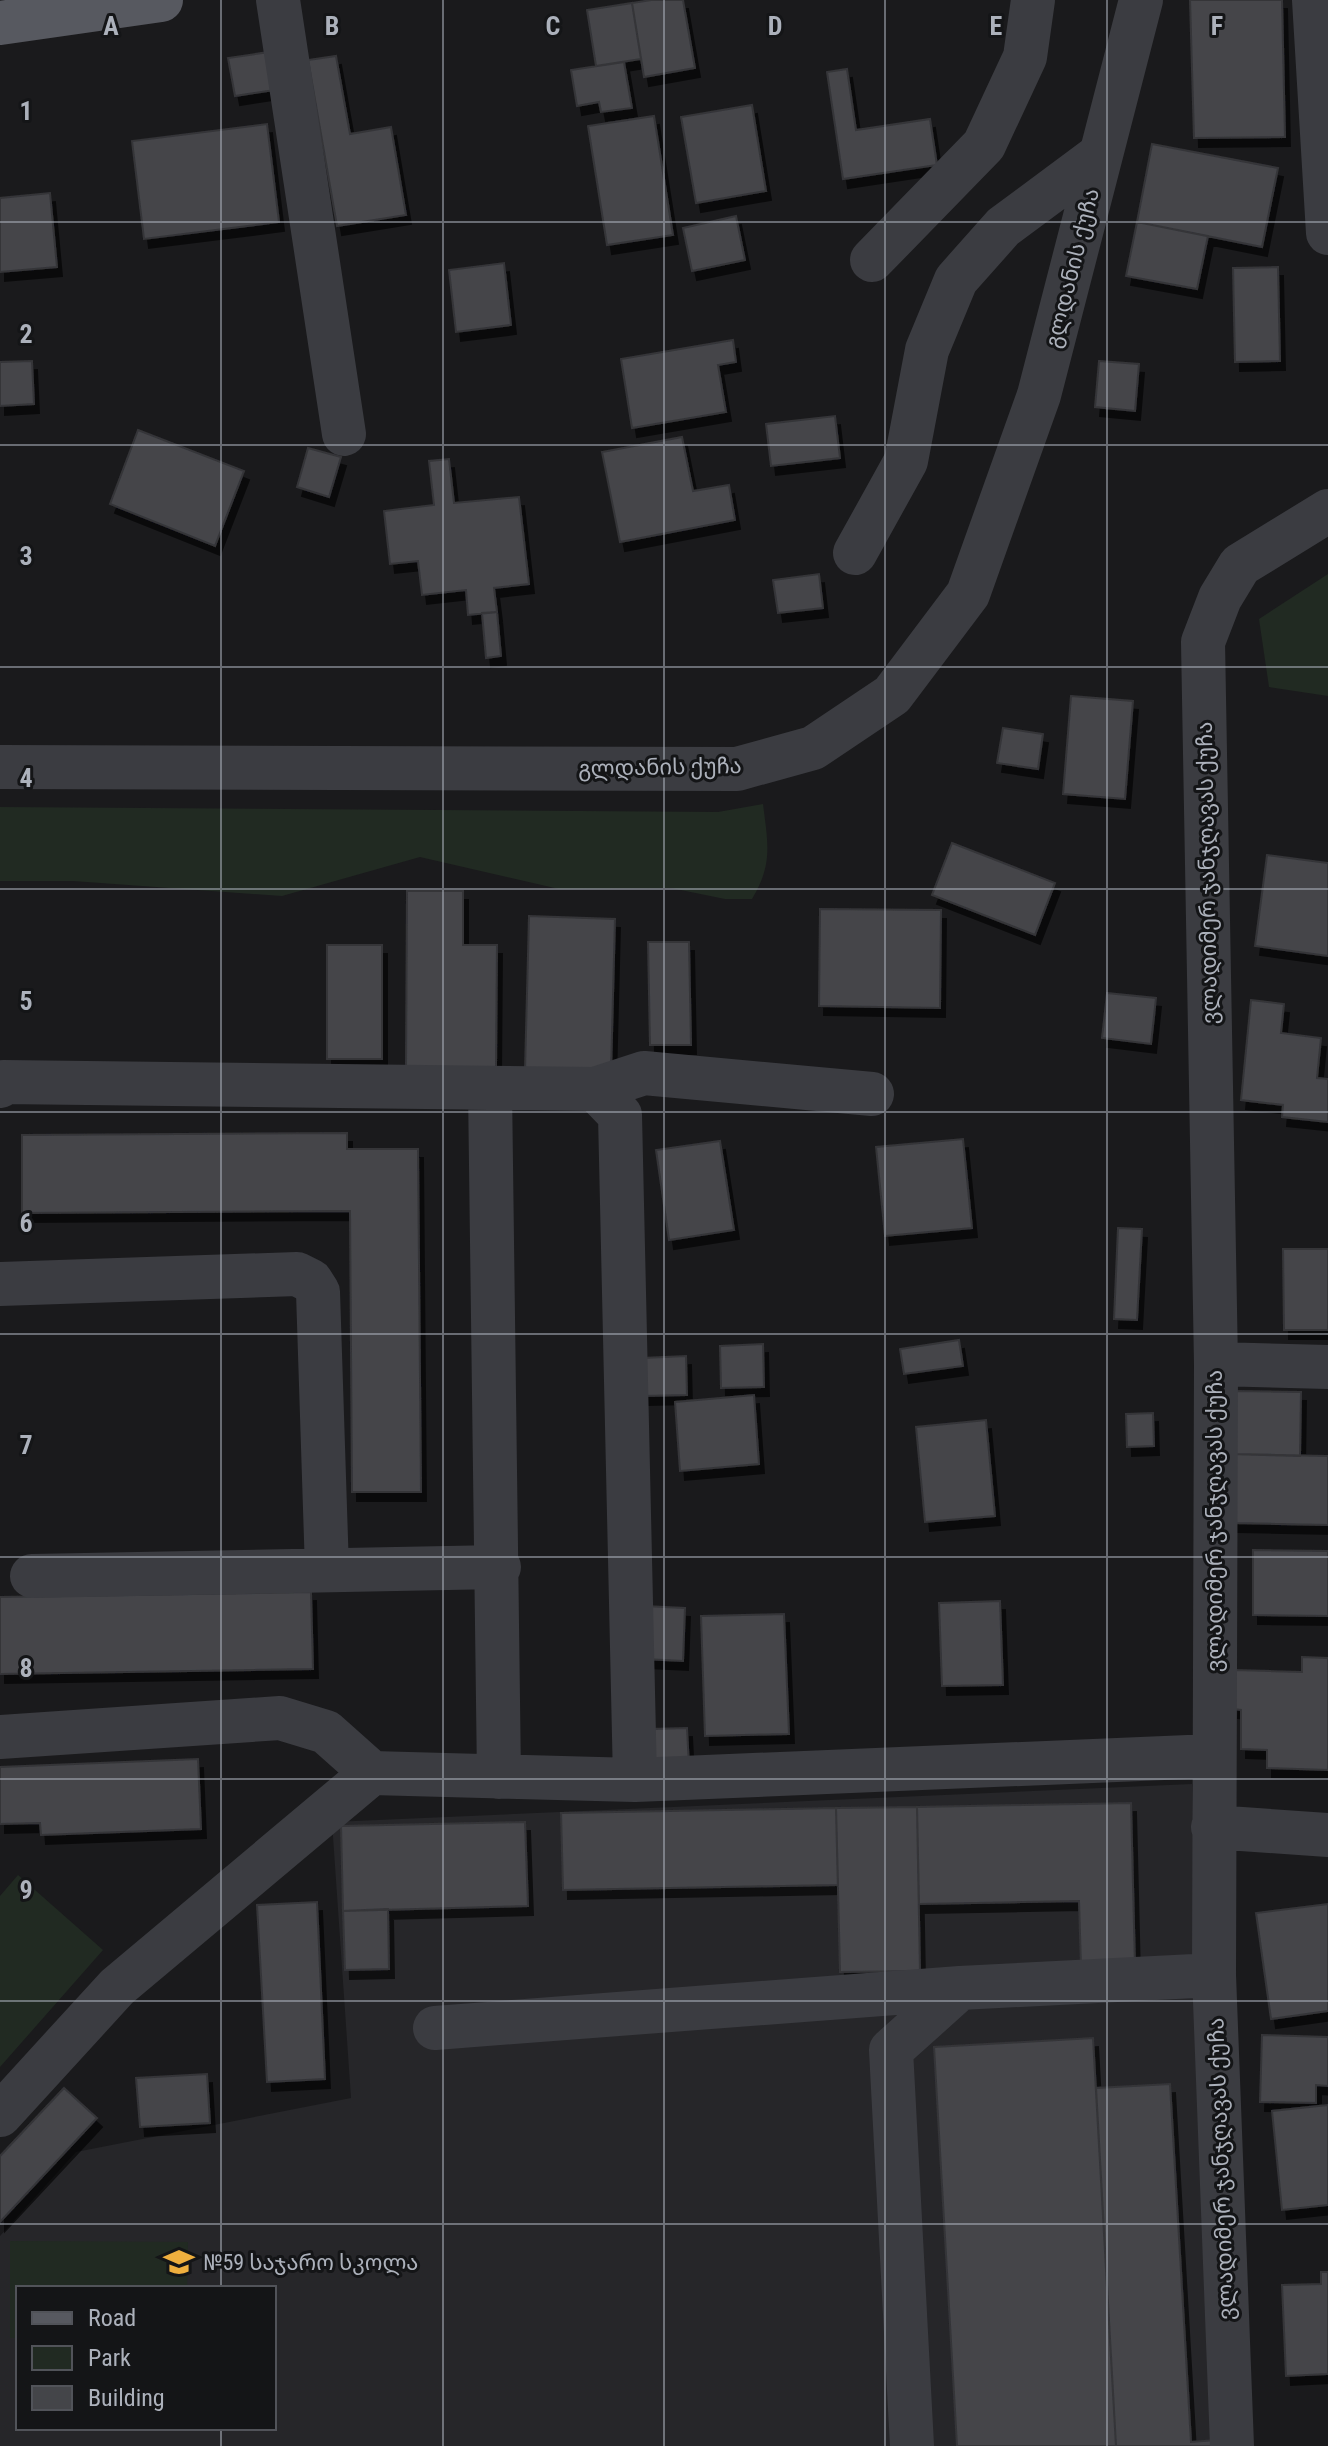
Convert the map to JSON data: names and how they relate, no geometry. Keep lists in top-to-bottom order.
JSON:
{
  "streets": {
    "street": ["გლდანის ქუჩა", "ვლადიმერ ჯანჯღავას ქუჩა"]
  },
  "places": {
    "school or university": ["№59 საჯარო სკოლა"]
  },
  "legend": ["Road", "Park", "Building"],
  "grid": {
    "columns": [
      "A",
      "B",
      "C",
      "D",
      "E",
      "F"
    ],
    "rows": [
      "1",
      "2",
      "3",
      "4",
      "5",
      "6",
      "7",
      "8",
      "9"
    ]
  }
}
